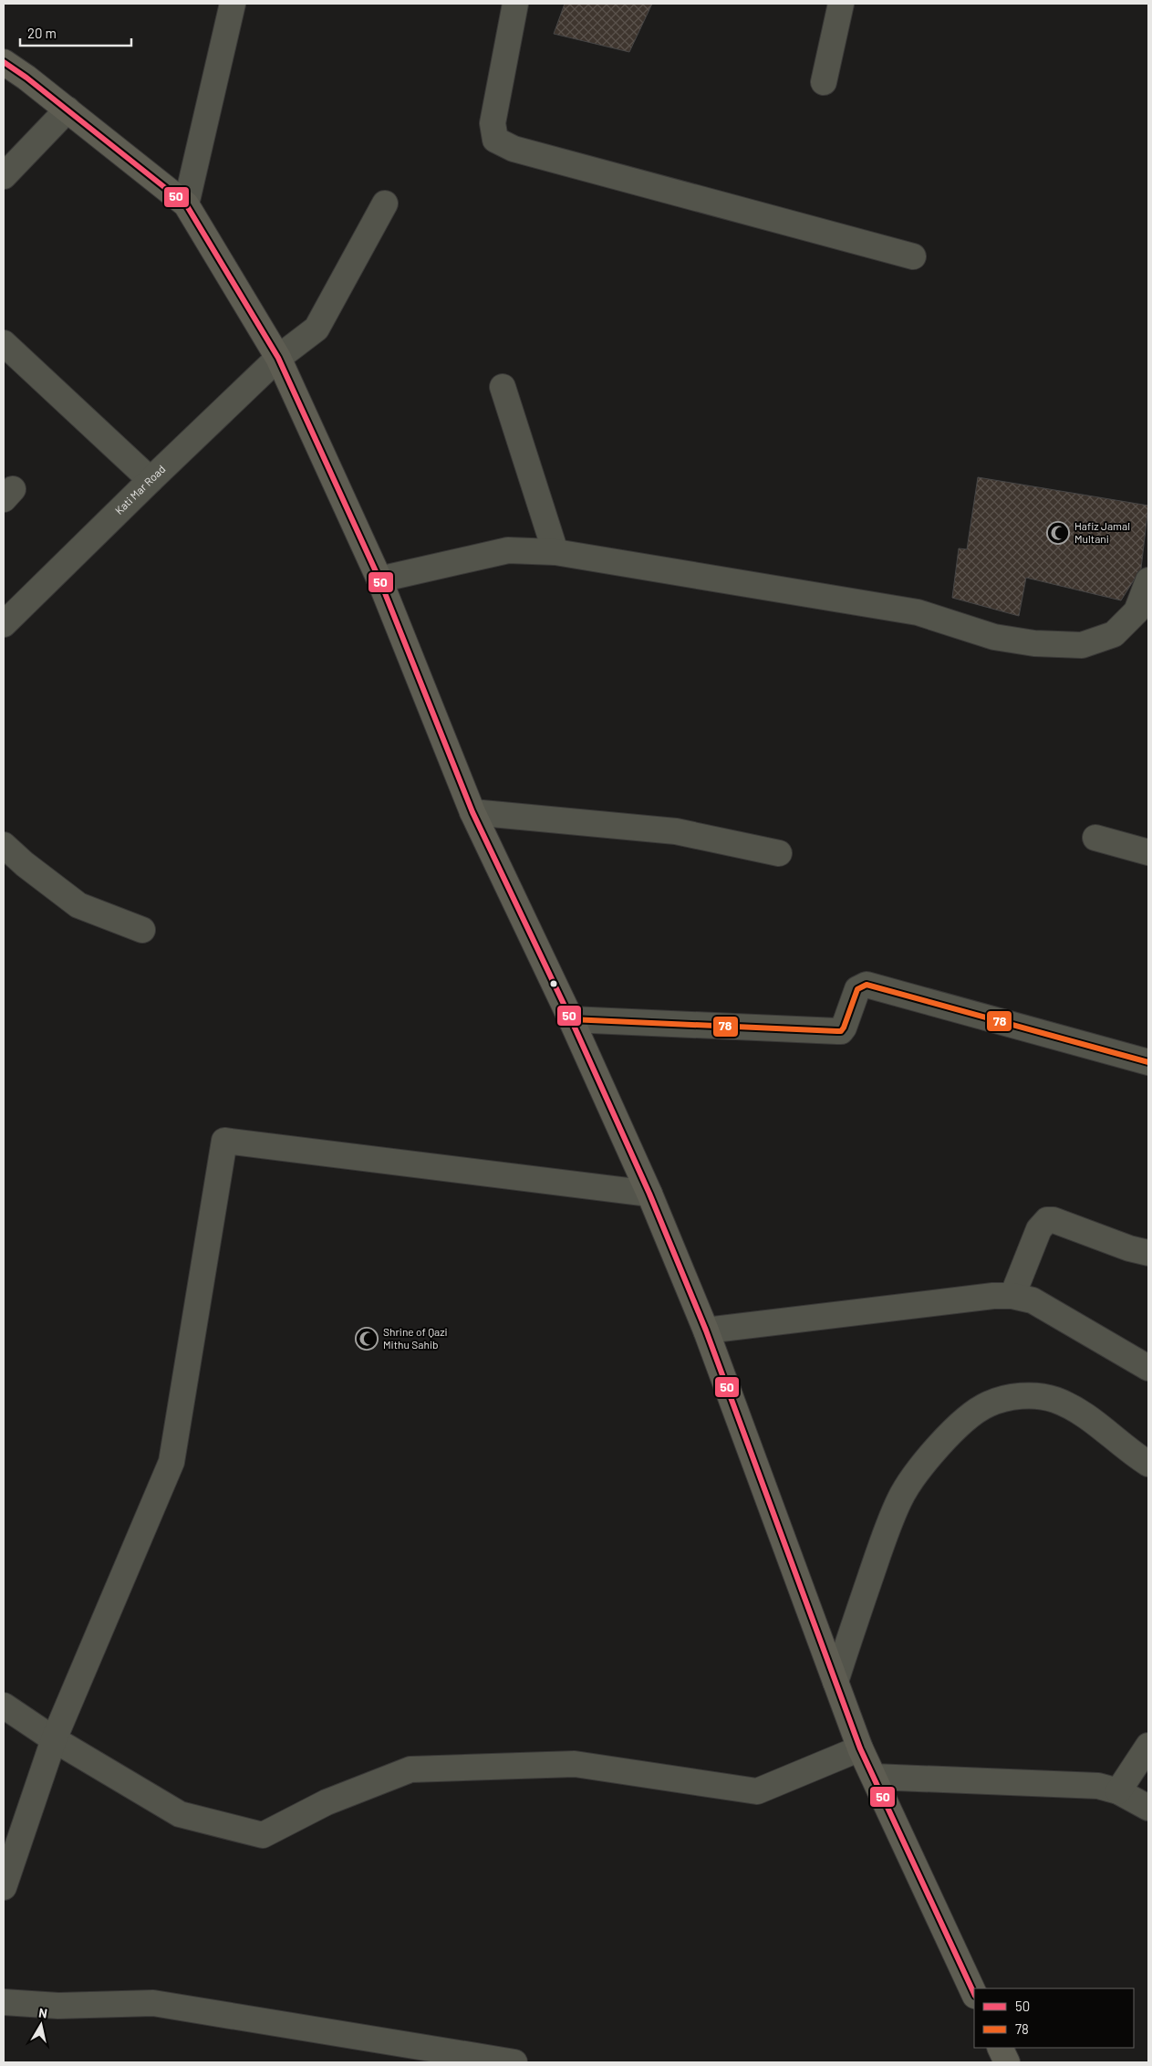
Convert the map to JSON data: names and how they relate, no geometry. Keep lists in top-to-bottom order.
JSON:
{
  "streets": {
    "street": ["Kati Mar Road"]
  },
  "places": {
    "mosque": ["Hafiz Jamal Multani", "Shrine of Qazi Mithu Sahib"]
  },
  "lines": ["transit line 50", "transit line 78"],
  "legend": ["50", "78"],
  "scale_bar": "20 m",
  "north": "top"
}
